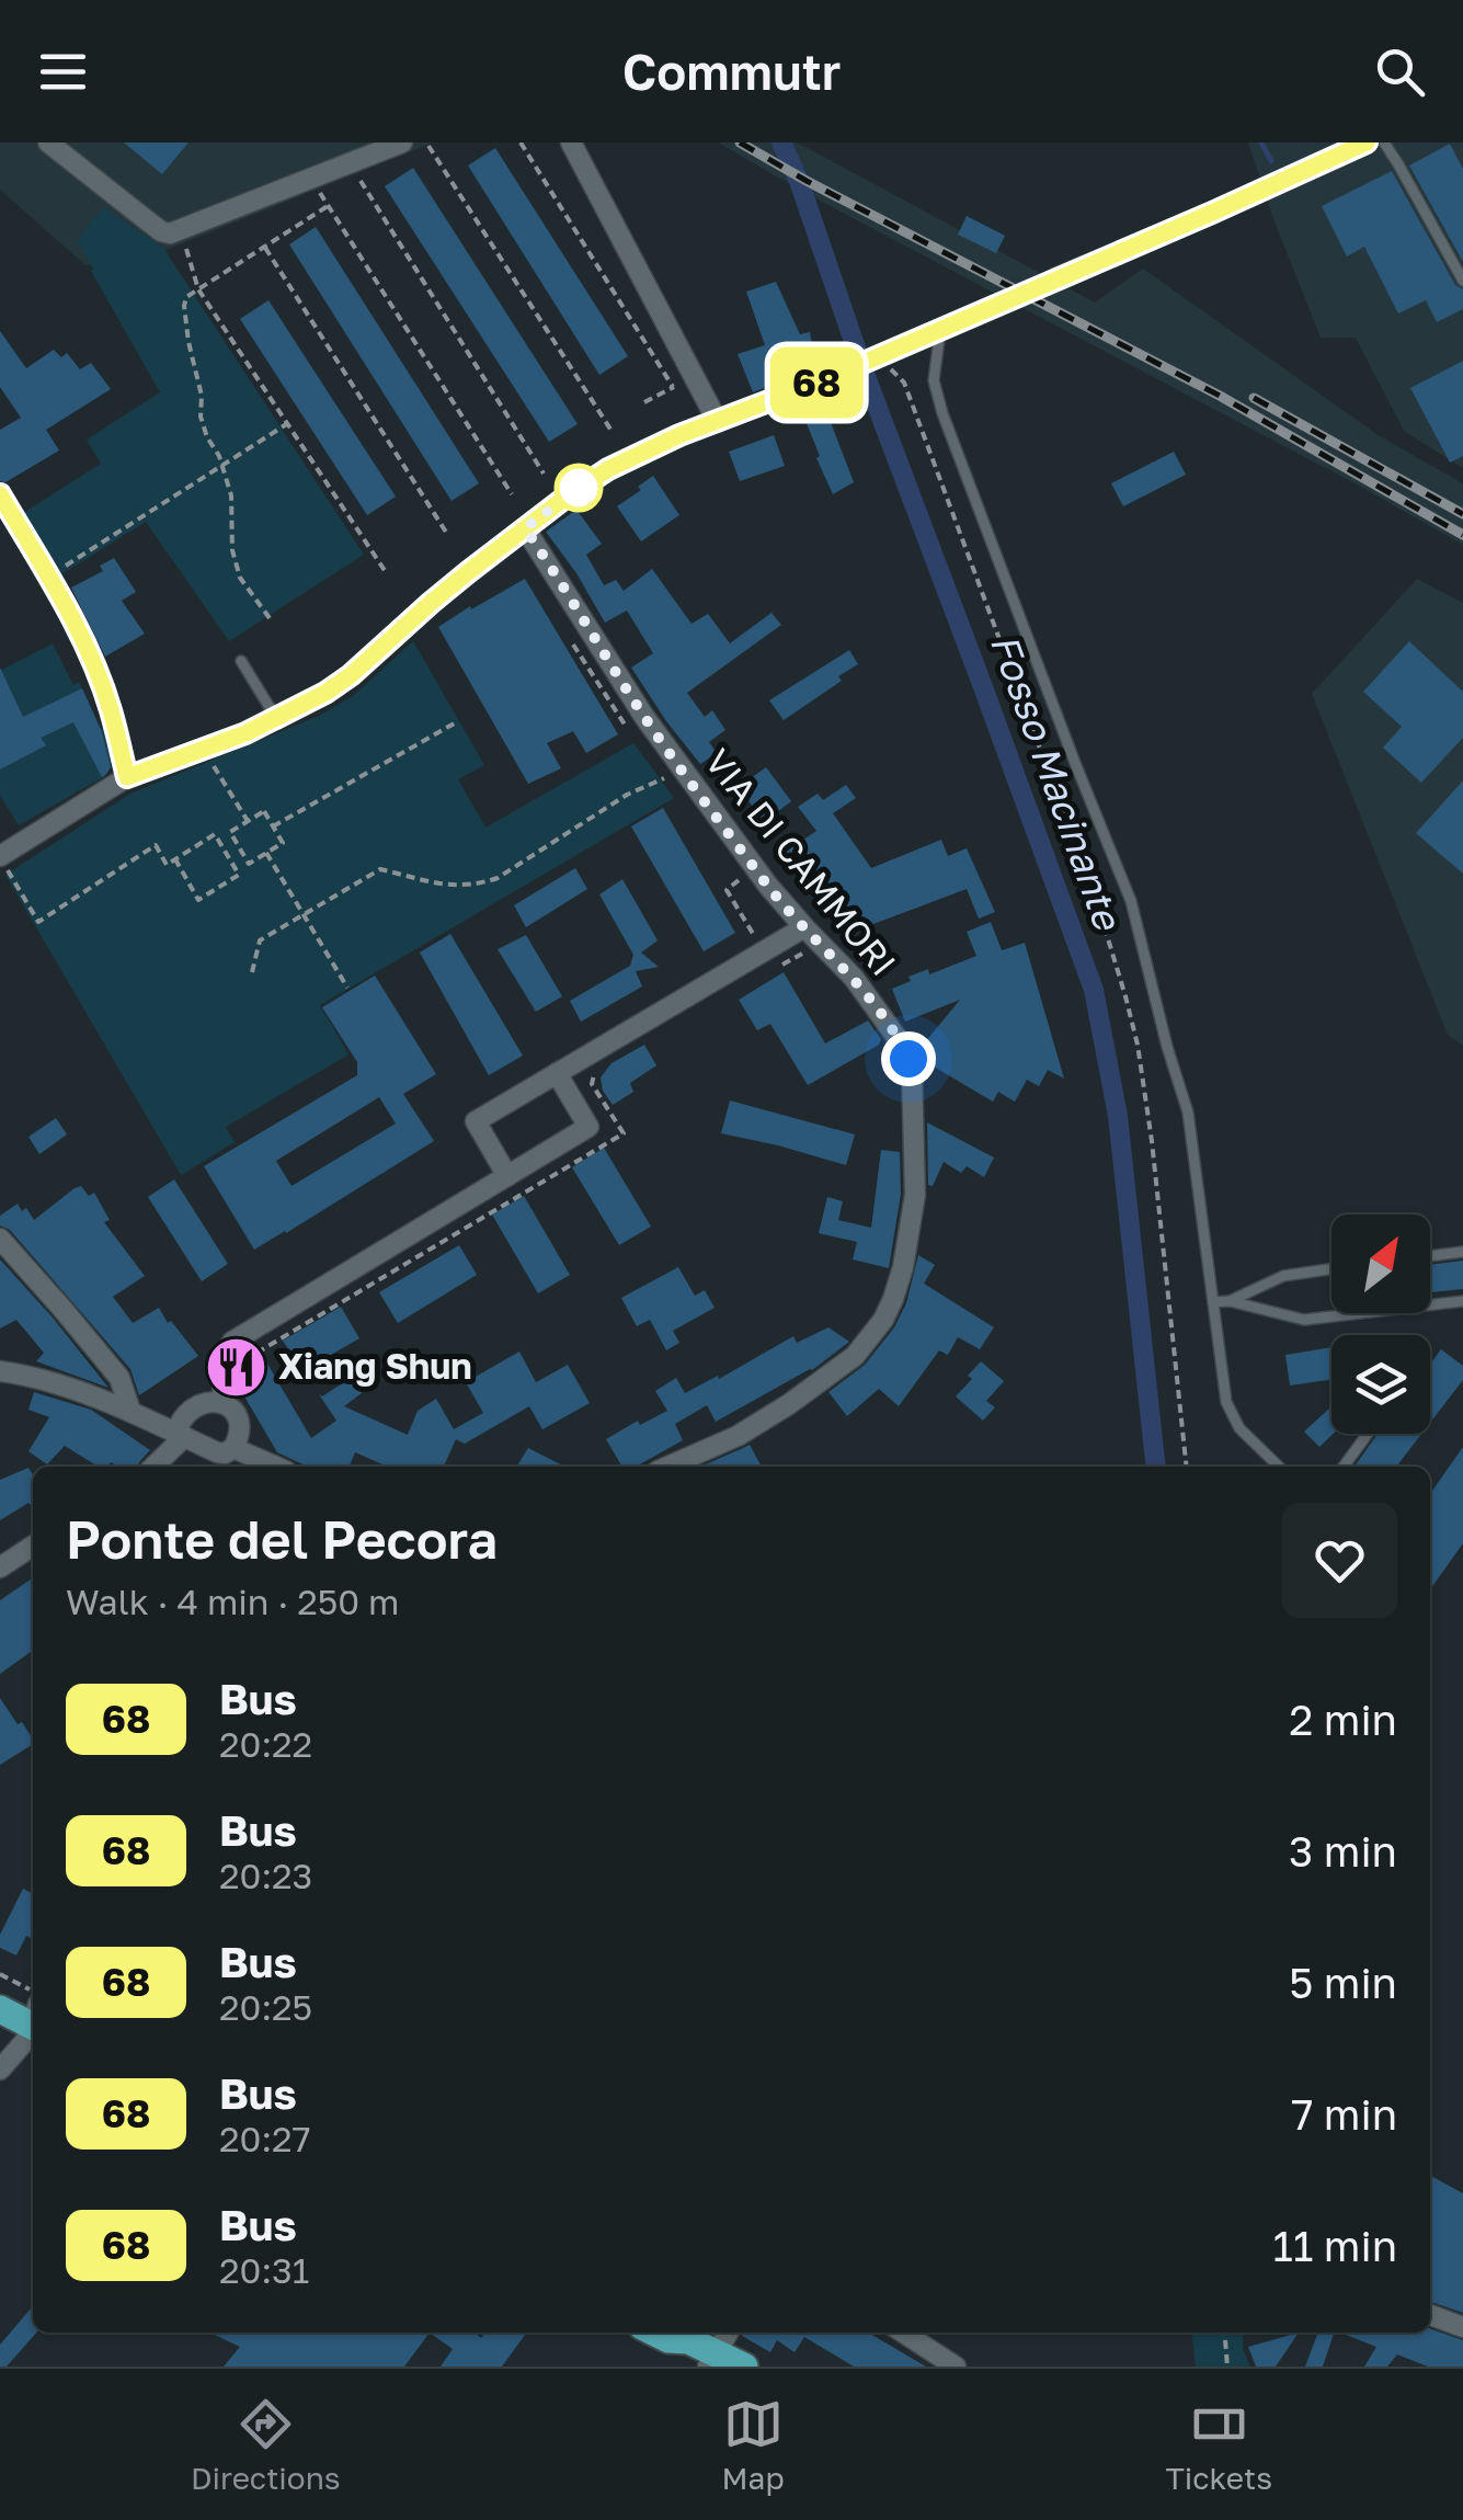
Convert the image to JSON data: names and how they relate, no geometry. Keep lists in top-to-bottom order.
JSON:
{
  "streets": {
    "street": ["VIA DI CAMMORI"]
  },
  "water": ["Fosso Macinante"],
  "places": {
    "restaurant": ["Xiang Shun"]
  },
  "lines": ["bus line 68"],
  "north": "top right",
  "page": {
    "header": "Commutr",
    "on_map": "68",
    "heading": ["Ponte del Pecora", "Walk · 4 min · 250 m"],
    "list": [
      {
        "mark": "68",
        "name": "Bus",
        "note": "20:22",
        "value": "2 min"
      },
      {
        "mark": "68",
        "name": "Bus",
        "note": "20:23",
        "value": "3 min"
      },
      {
        "mark": "68",
        "name": "Bus",
        "note": "20:25",
        "value": "5 min"
      },
      {
        "mark": "68",
        "name": "Bus",
        "note": "20:27",
        "value": "7 min"
      },
      {
        "mark": "68",
        "name": "Bus",
        "note": "20:31",
        "value": "11 min"
      }
    ],
    "tabs": ["Directions", "Map", "Tickets"]
  }
}
